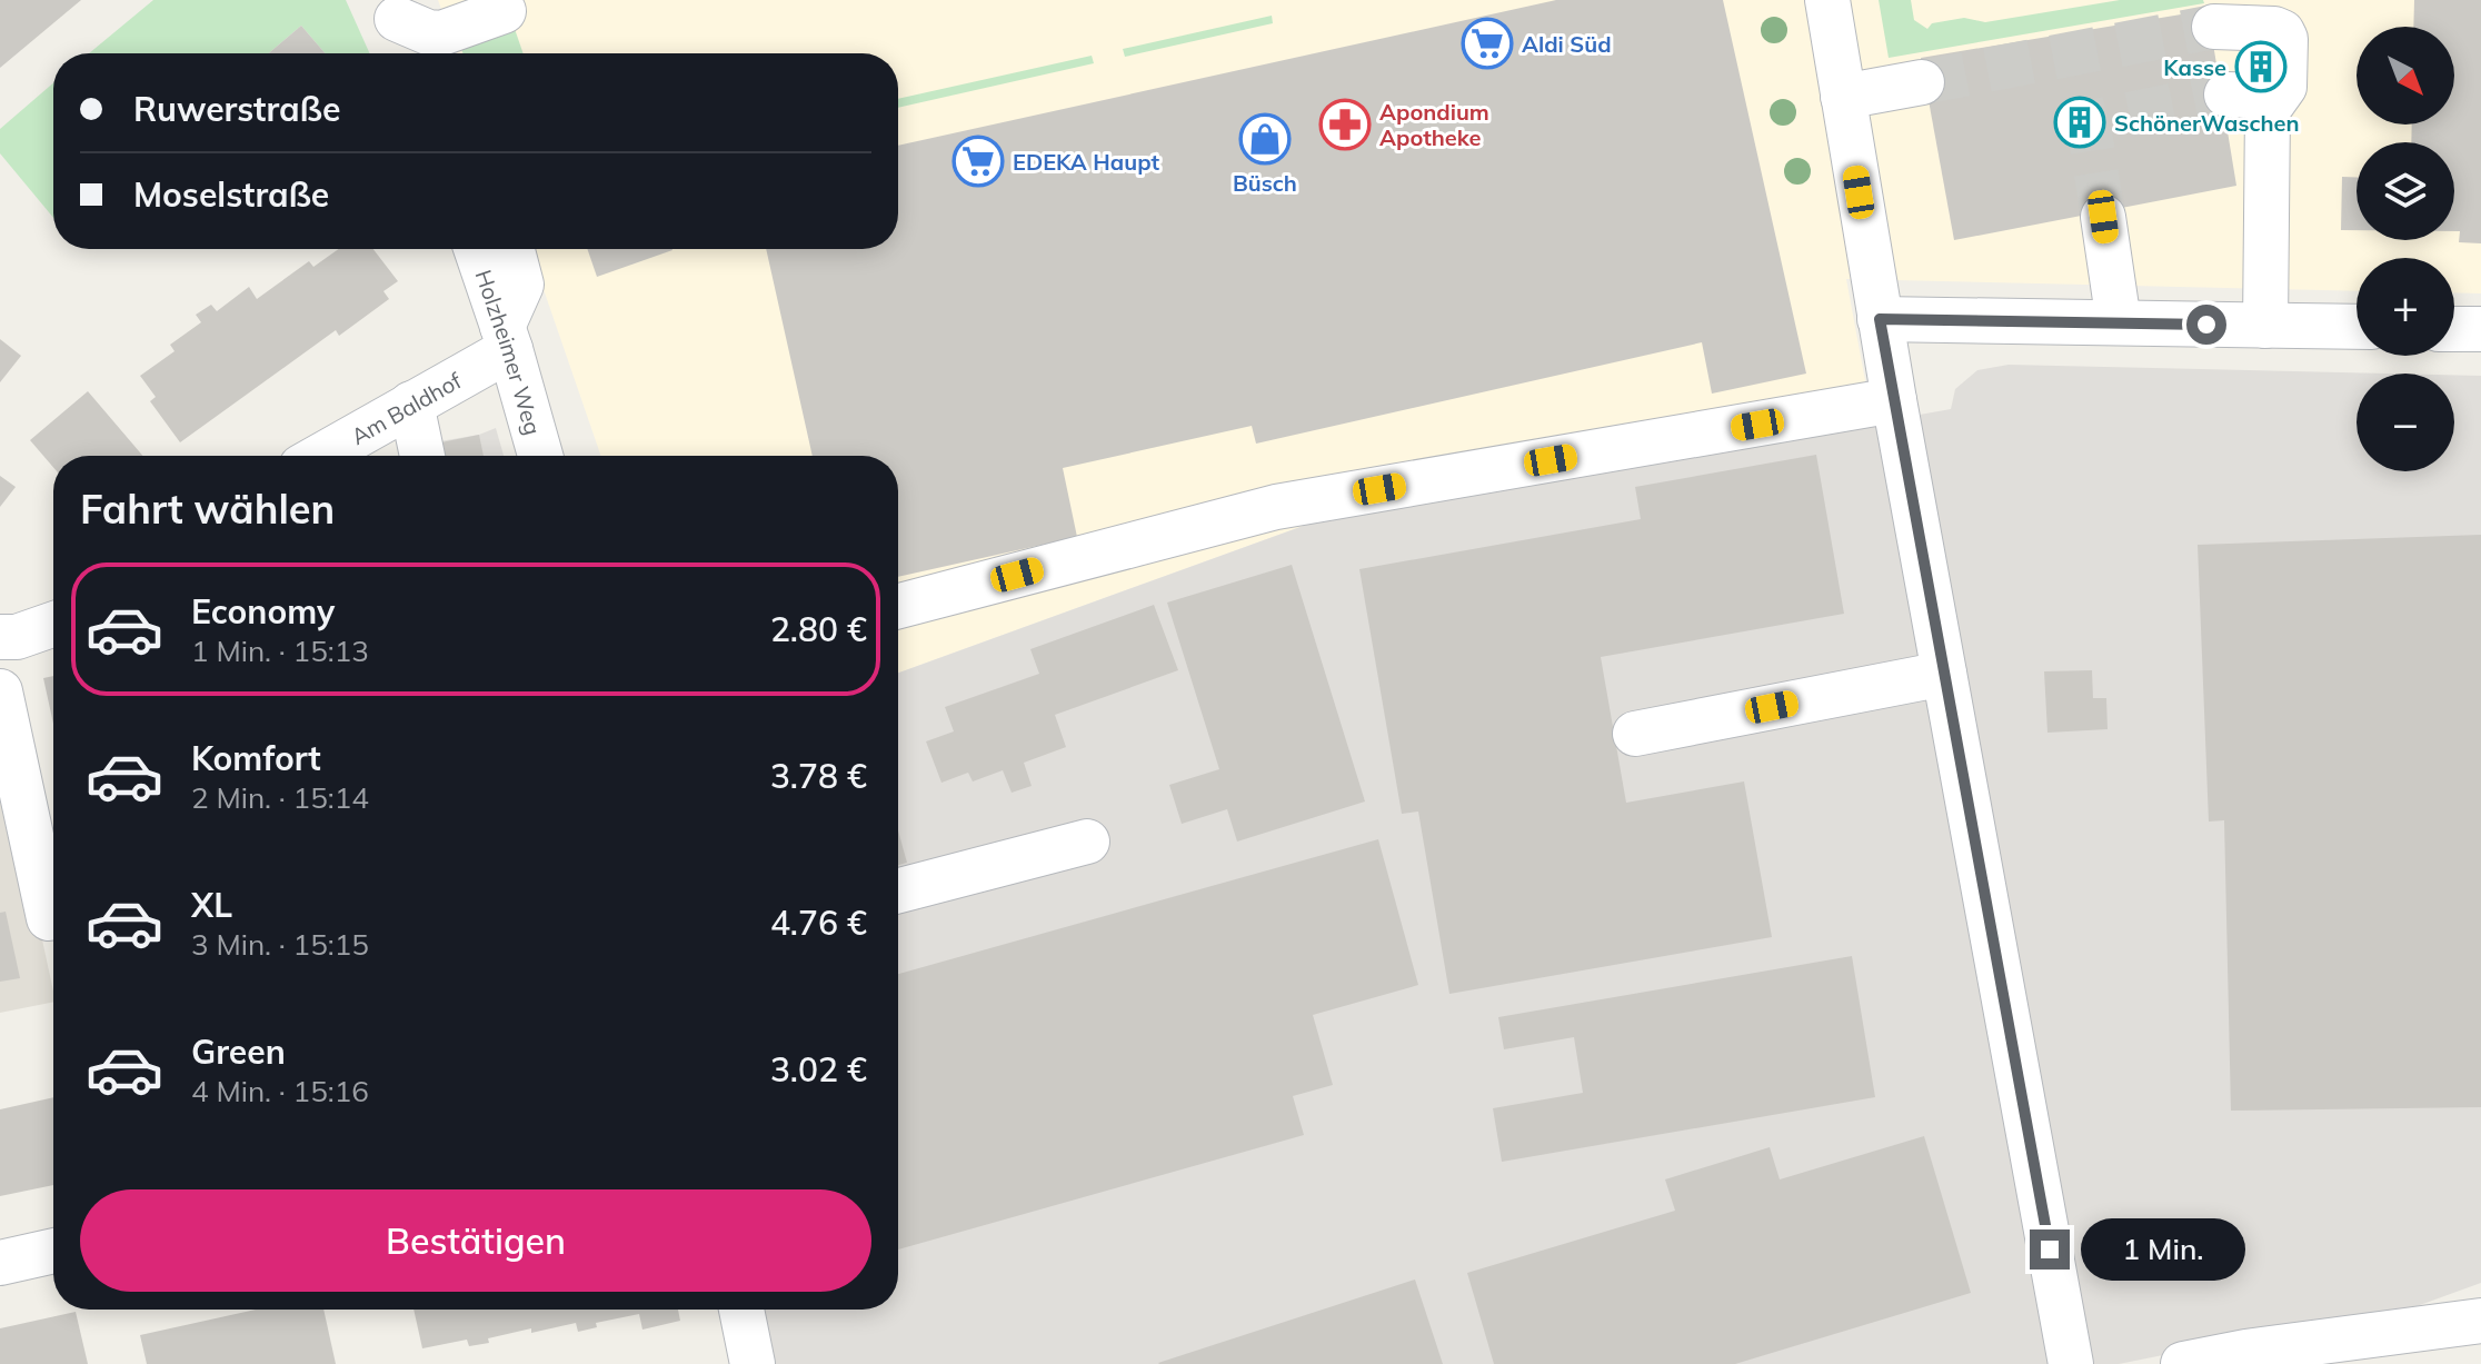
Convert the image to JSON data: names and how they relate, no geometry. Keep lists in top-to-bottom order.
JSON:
{
  "streets": {
    "street": ["Holzheimer Weg", "Am Baldhof"]
  },
  "crossings": [
    ["Holzheimer Weg", "Am Baldhof"]
  ],
  "places": {
    "supermarket": ["Aldi Süd", "EDEKA Haupt"],
    "building": ["Kasse", "SchönerWaschen"],
    "pharmacy": ["Apondium Apotheke"],
    "shop": ["Büsch"]
  },
  "north": "bottom right",
  "page": {
    "map_buttons": ["+", "−"],
    "banner": ["Ruwerstraße", "Moselstraße"],
    "heading": "Fahrt wählen",
    "list": [
      {
        "name": "Economy",
        "note": "1 Min. · 15:13",
        "value": "2.80 €"
      },
      {
        "name": "Komfort",
        "note": "2 Min. · 15:14",
        "value": "3.78 €"
      },
      {
        "name": "XL",
        "note": "3 Min. · 15:15",
        "value": "4.76 €"
      },
      {
        "name": "Green",
        "note": "4 Min. · 15:16",
        "value": "3.02 €"
      }
    ],
    "buttons": "Bestätigen",
    "bubble": "1 Min."
  }
}
